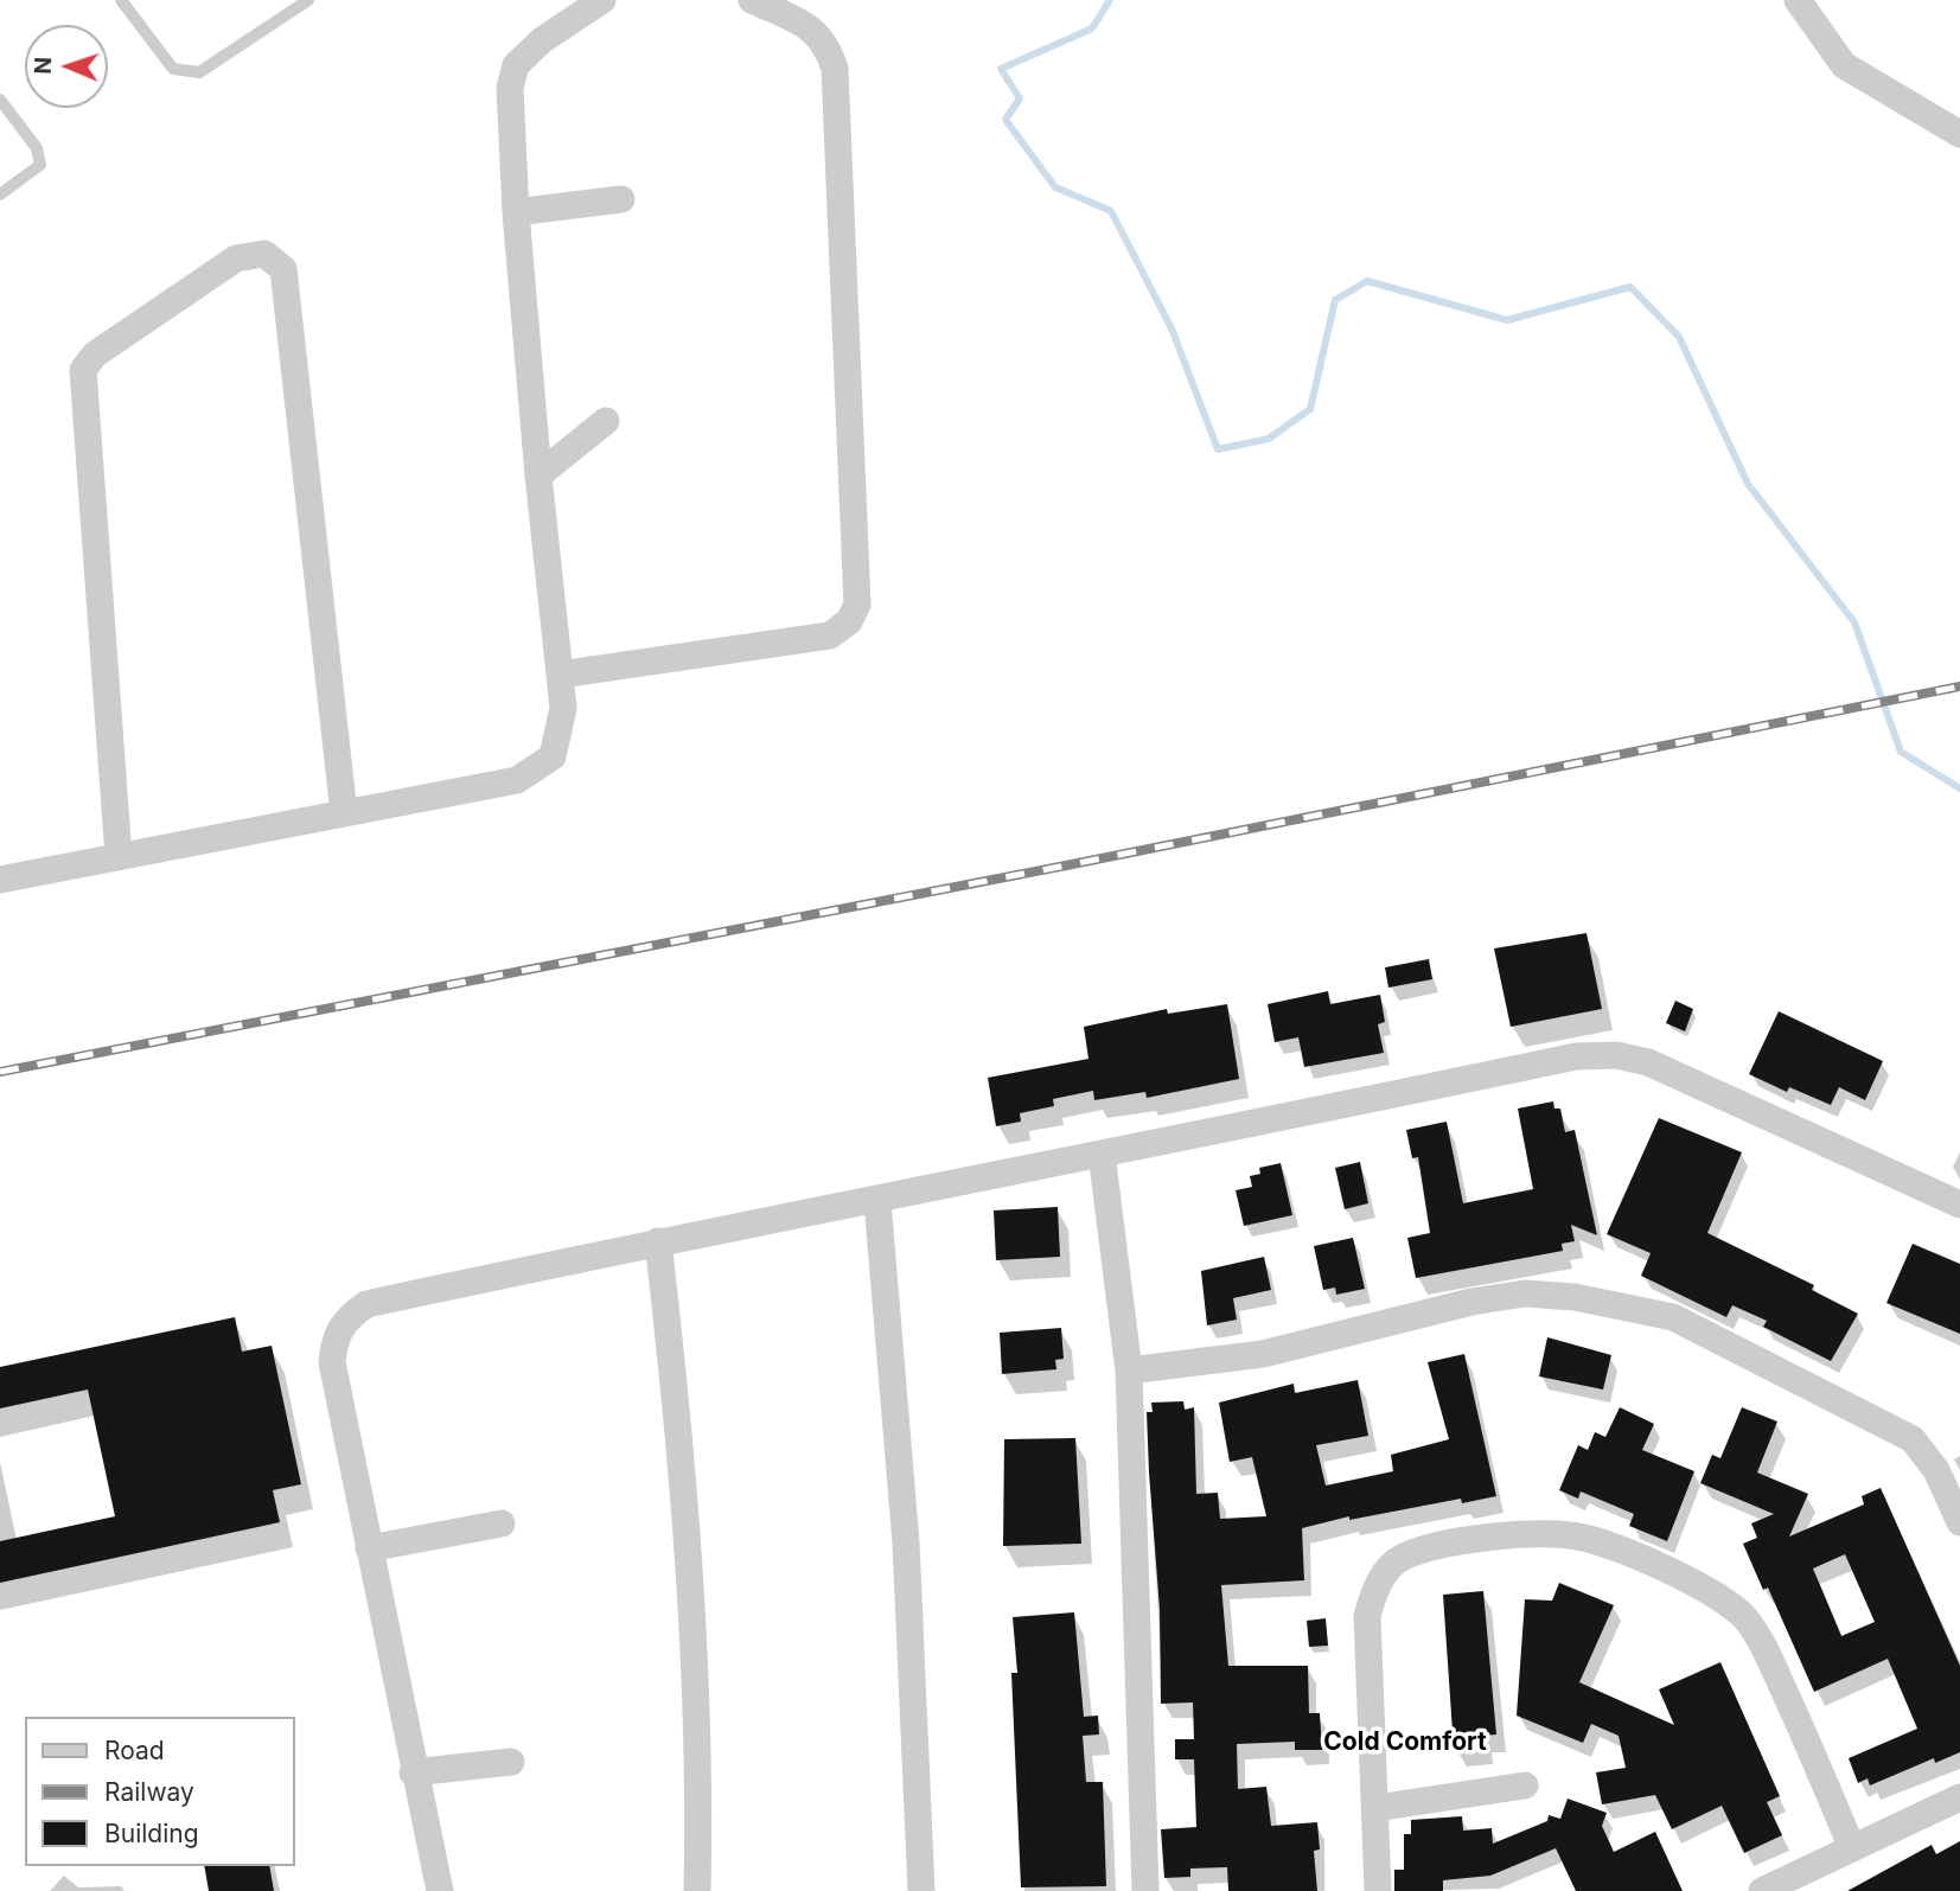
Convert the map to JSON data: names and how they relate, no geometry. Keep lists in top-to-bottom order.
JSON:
{
  "districts": ["Cold Comfort"],
  "legend": ["Road", "Railway", "Building"],
  "north": "left"
}
